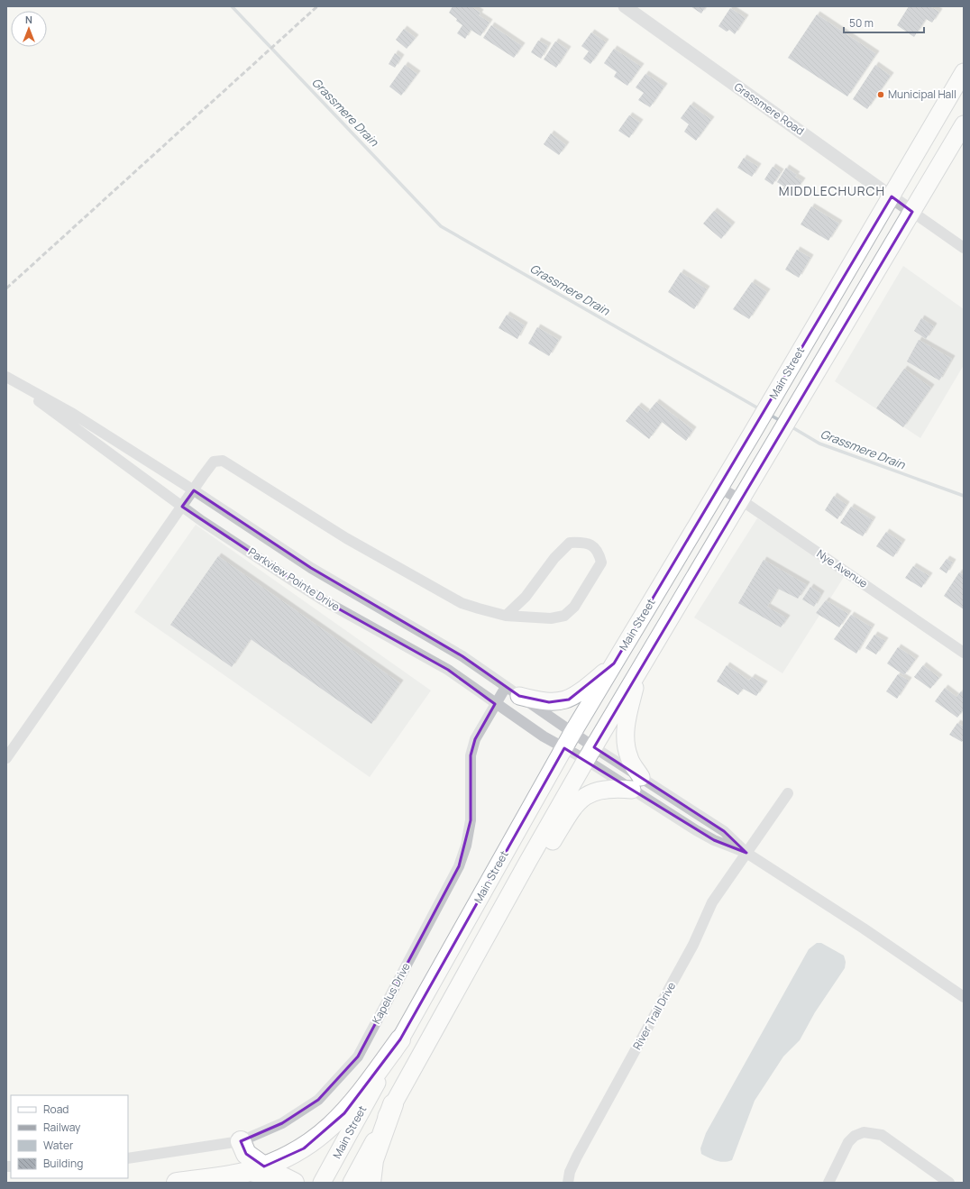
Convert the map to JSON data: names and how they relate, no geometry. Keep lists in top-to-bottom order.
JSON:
{
  "streets": {
    "main road": ["Main Street"],
    "street": [
      "Grassmere Road",
      "Nye Avenue",
      "Parkview Pointe Drive",
      "Kapelus Drive",
      "River Trail Drive"
    ]
  },
  "crossings": [
    ["Grassmere Road", "Main Street"],
    ["Main Street", "Nye Avenue"],
    ["Main Street", "Parkview Pointe Drive"],
    ["Parkview Pointe Drive", "Kapelus Drive"]
  ],
  "districts": ["MIDDLECHURCH"],
  "water": ["Grassmere Drain"],
  "places": ["Municipal Hall"],
  "legend": [
    "Road",
    "Railway",
    "Water",
    "Building"
  ],
  "scale_bar": "50 m",
  "north": "top"
}
